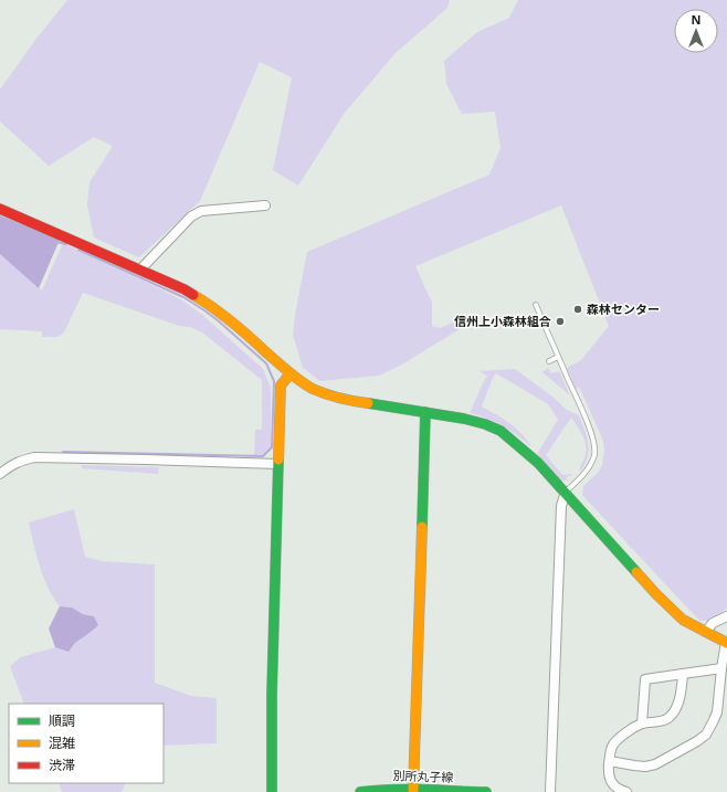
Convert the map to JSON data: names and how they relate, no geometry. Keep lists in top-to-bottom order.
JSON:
{
  "streets": {
    "street": ["別所丸子線"]
  },
  "places": ["森林センター", "信州上小森林組合"],
  "legend": ["順調", "混雑", "渋滞"],
  "north": "top"
}
